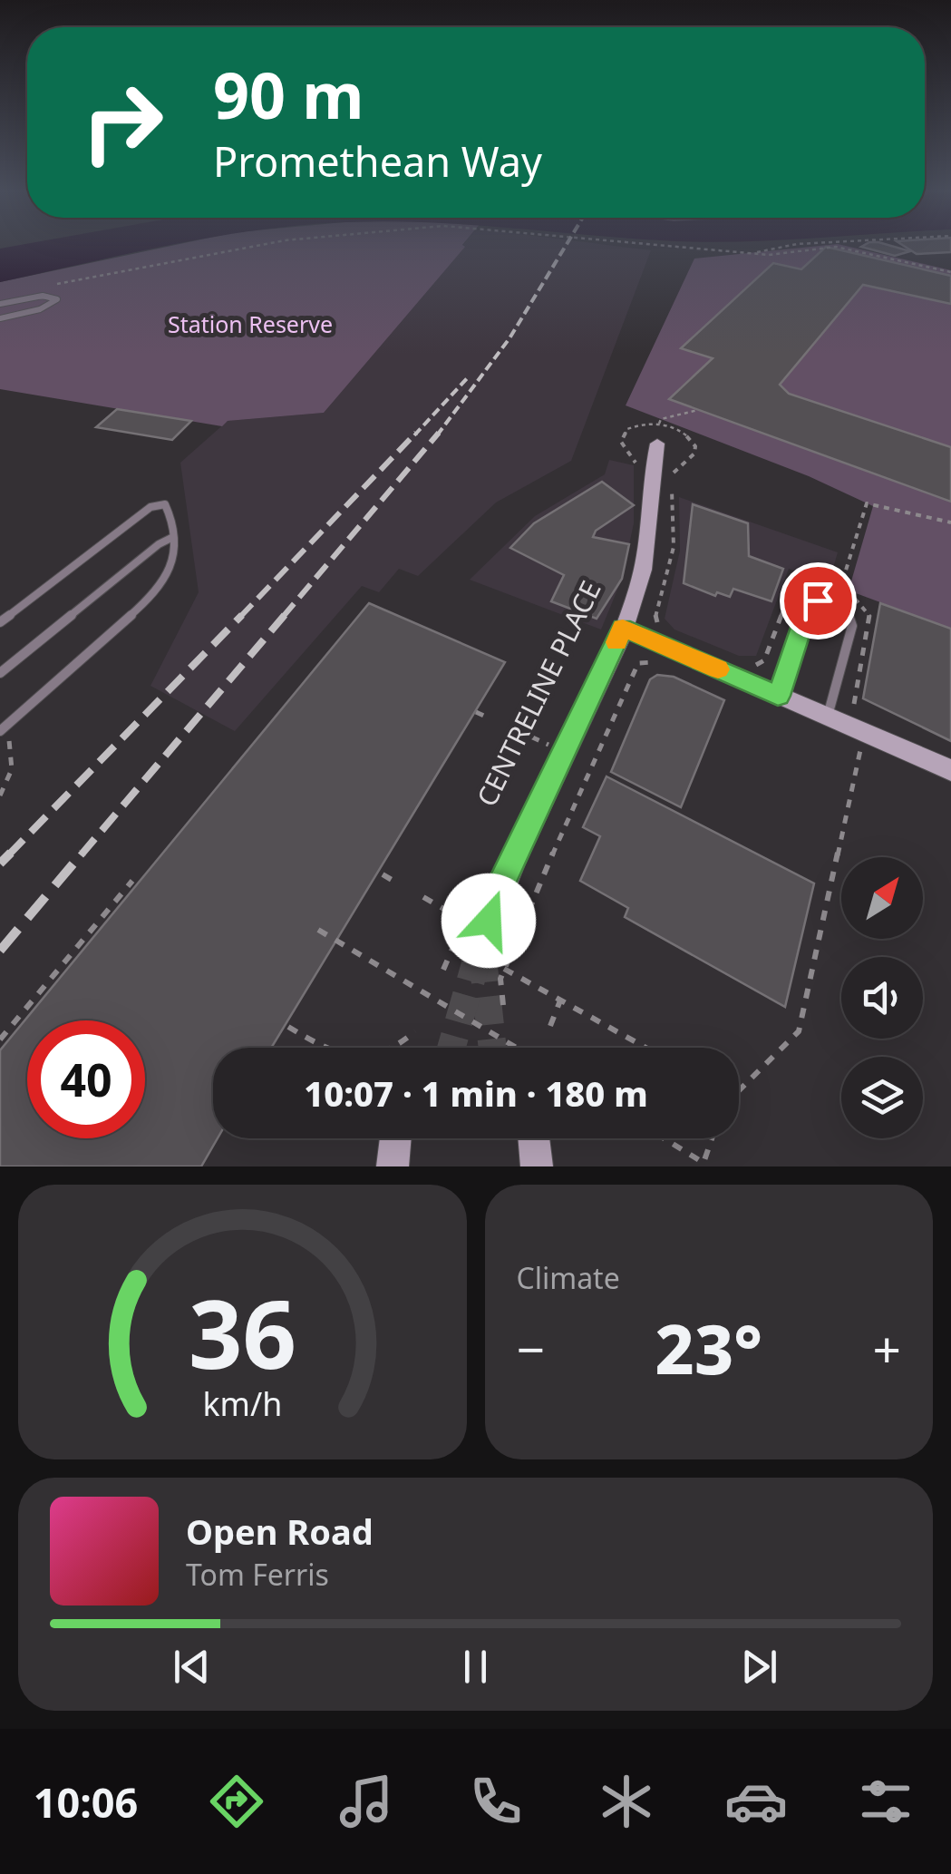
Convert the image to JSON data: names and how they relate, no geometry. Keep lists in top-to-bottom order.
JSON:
{
  "streets": {
    "street": ["CENTRELINE PLACE"]
  },
  "parks": ["Station Reserve"],
  "north": "top right",
  "page": {
    "turn": ["90 m", "Promethean Way"],
    "limit": "40",
    "trip": "10:07 · 1 min · 180 m",
    "tile": "Climate",
    "heat": ["−", "23°", "+"],
    "song": ["Open Road", "Tom Ferris"],
    "tabs": "10:06",
    "gauge": ["36", "km/h"]
  }
}
